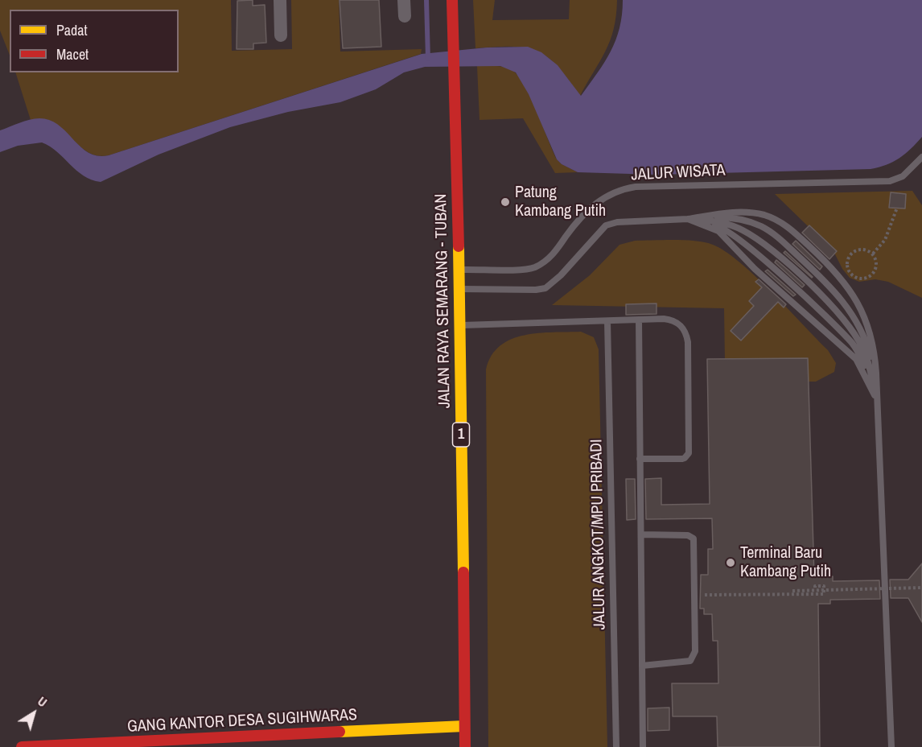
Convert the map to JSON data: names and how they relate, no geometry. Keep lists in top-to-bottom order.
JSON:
{
  "streets": {
    "main road": ["JALAN RAYA SEMARANG - TUBAN", "1", "GANG KANTOR DESA SUGIHWARAS"],
    "lane": ["JALUR WISATA", "JALUR ANGKOT/MPU PRIBADI"]
  },
  "crossings": [
    ["JALUR WISATA", "JALAN RAYA SEMARANG - TUBAN"],
    ["JALAN RAYA SEMARANG - TUBAN", "GANG KANTOR DESA SUGIHWARAS"]
  ],
  "places": ["Patung Kambang Putih", "Terminal Baru Kambang Putih"],
  "legend": ["Padat", "Macet"],
  "north": "top right"
}
